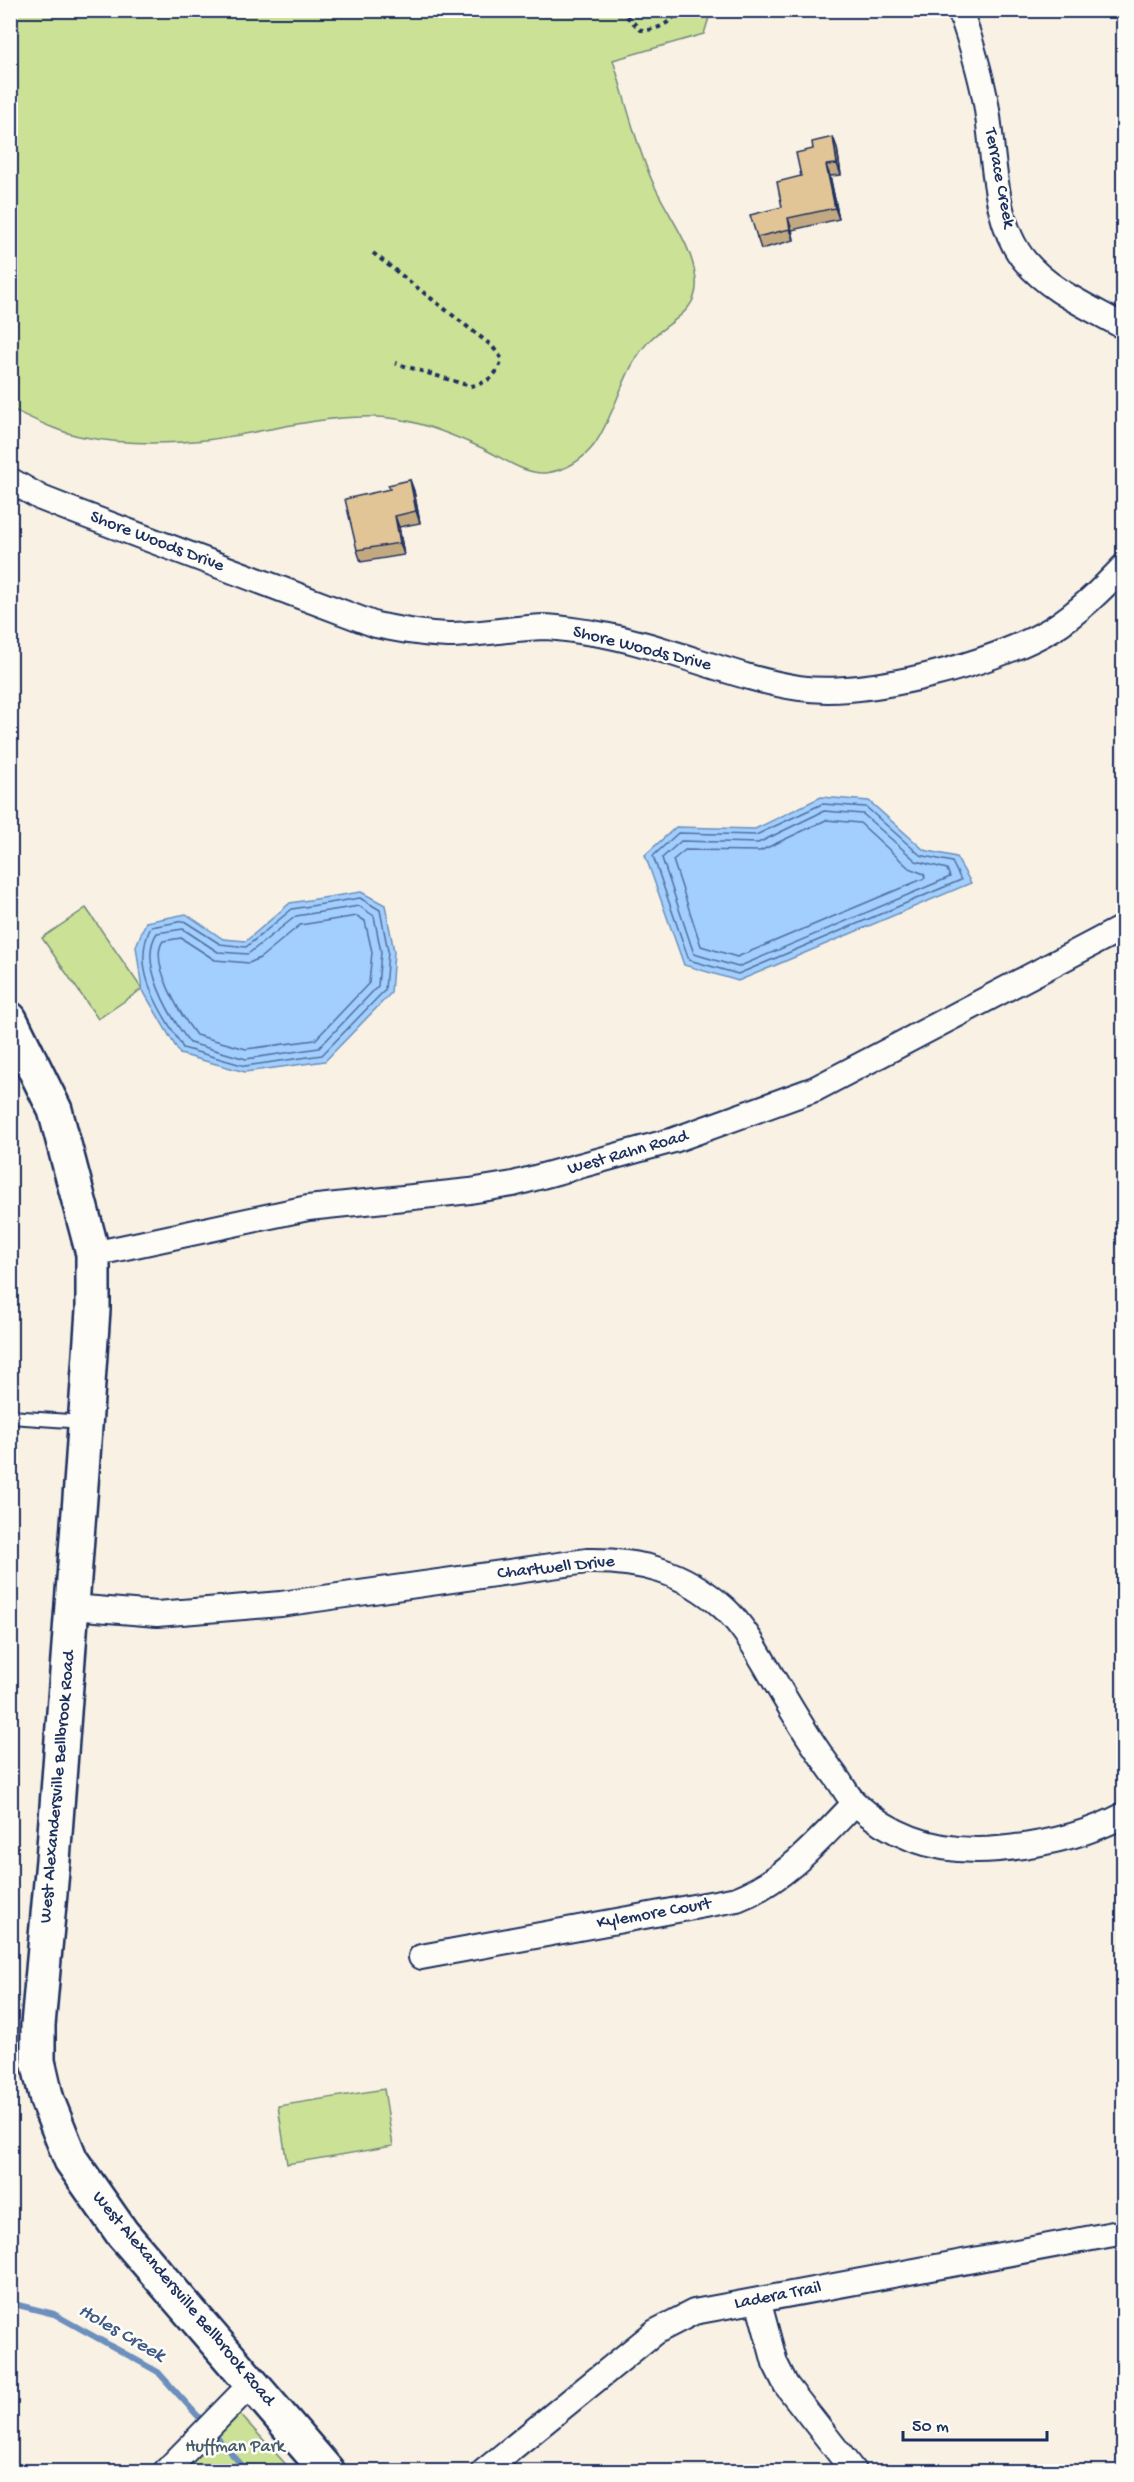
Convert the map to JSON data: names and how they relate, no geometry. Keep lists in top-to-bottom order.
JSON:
{
  "streets": {
    "main road": ["West Alexandersville Bellbrook Road"],
    "street": [
      "Terrace Creek",
      "Shore Woods Drive",
      "West Rahn Road",
      "Chartwell Drive",
      "Kylemore Court",
      "Ladera Trail"
    ]
  },
  "crossings": [
    ["West Rahn Road", "West Alexandersville Bellbrook Road"],
    ["Chartwell Drive", "West Alexandersville Bellbrook Road"],
    ["Chartwell Drive", "Kylemore Court"]
  ],
  "water": ["Holes Creek"],
  "parks": ["Huffman Park"],
  "scale_bar": "50 m"
}
